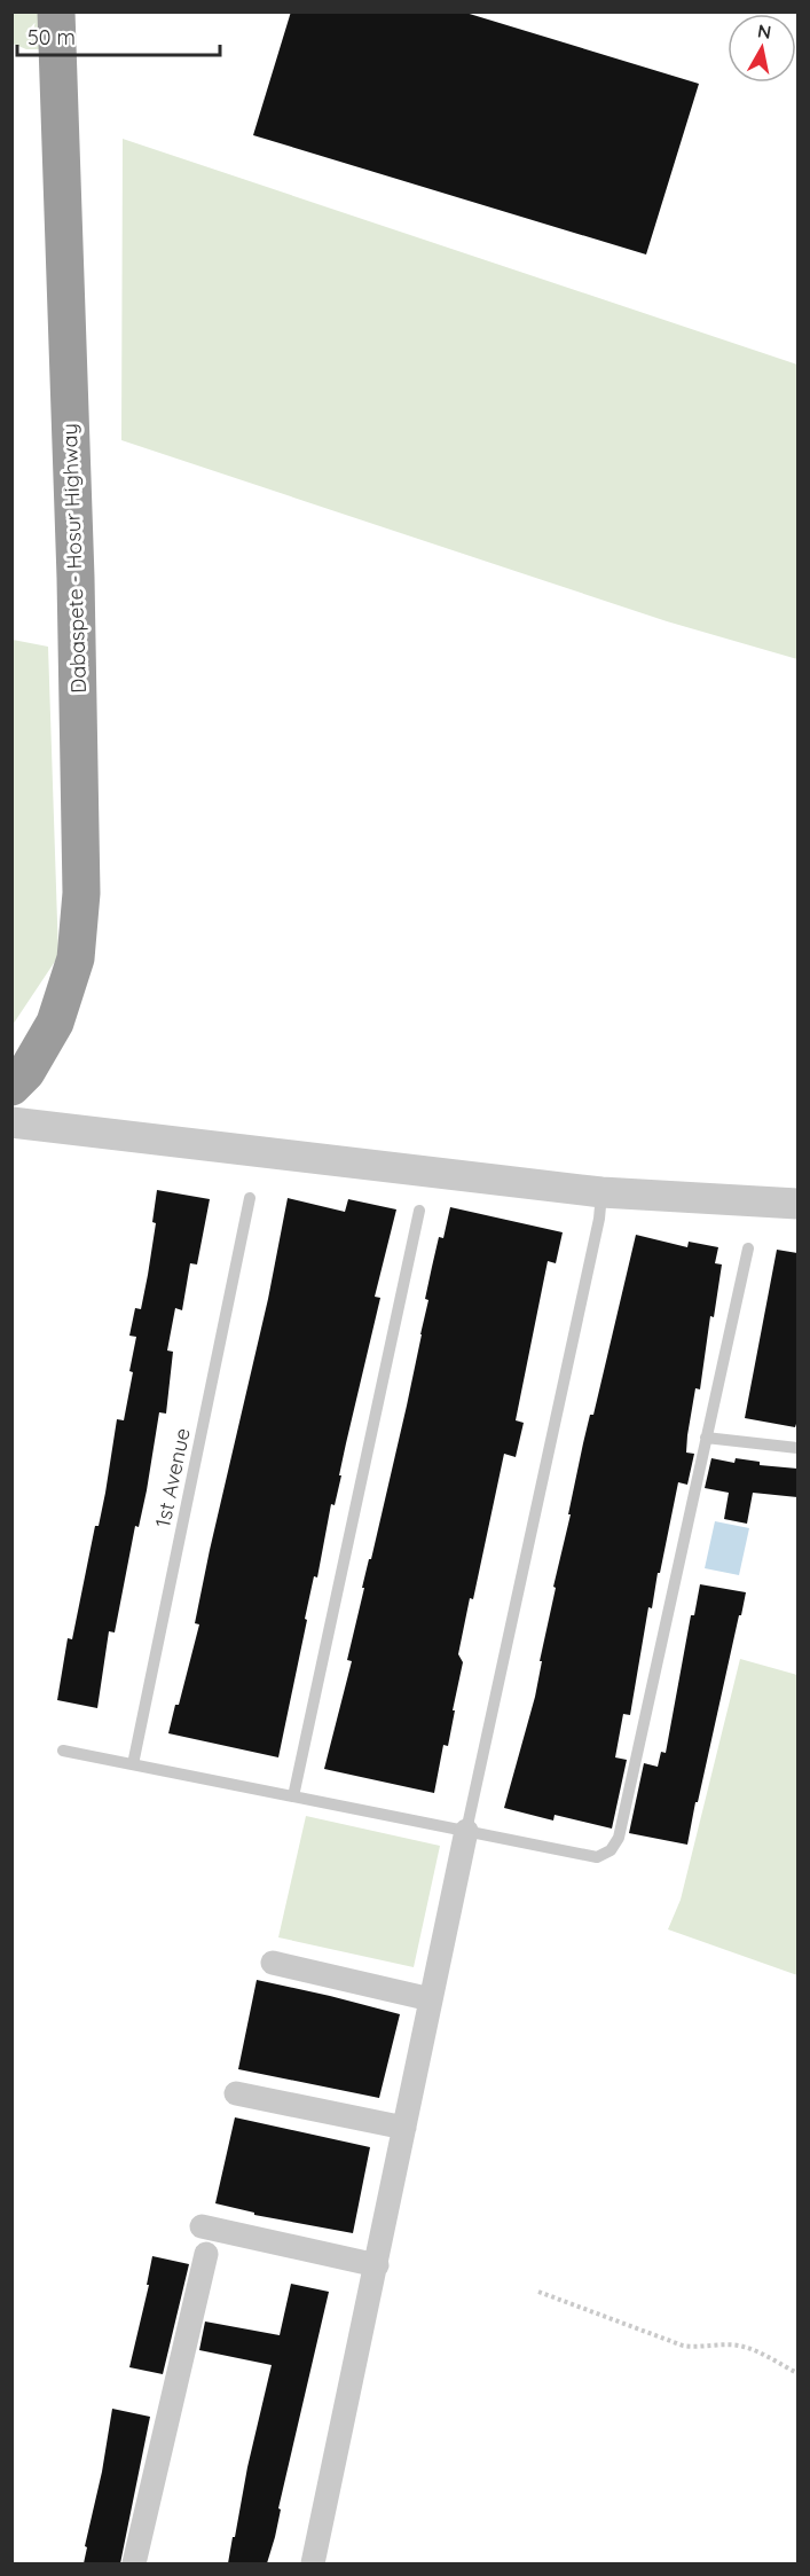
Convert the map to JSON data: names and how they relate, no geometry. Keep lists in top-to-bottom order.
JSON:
{
  "streets": {
    "highway": ["Dabaspete - Hosur Highway"],
    "lane": ["1st Avenue"]
  },
  "scale_bar": "50 m",
  "north": "top"
}
